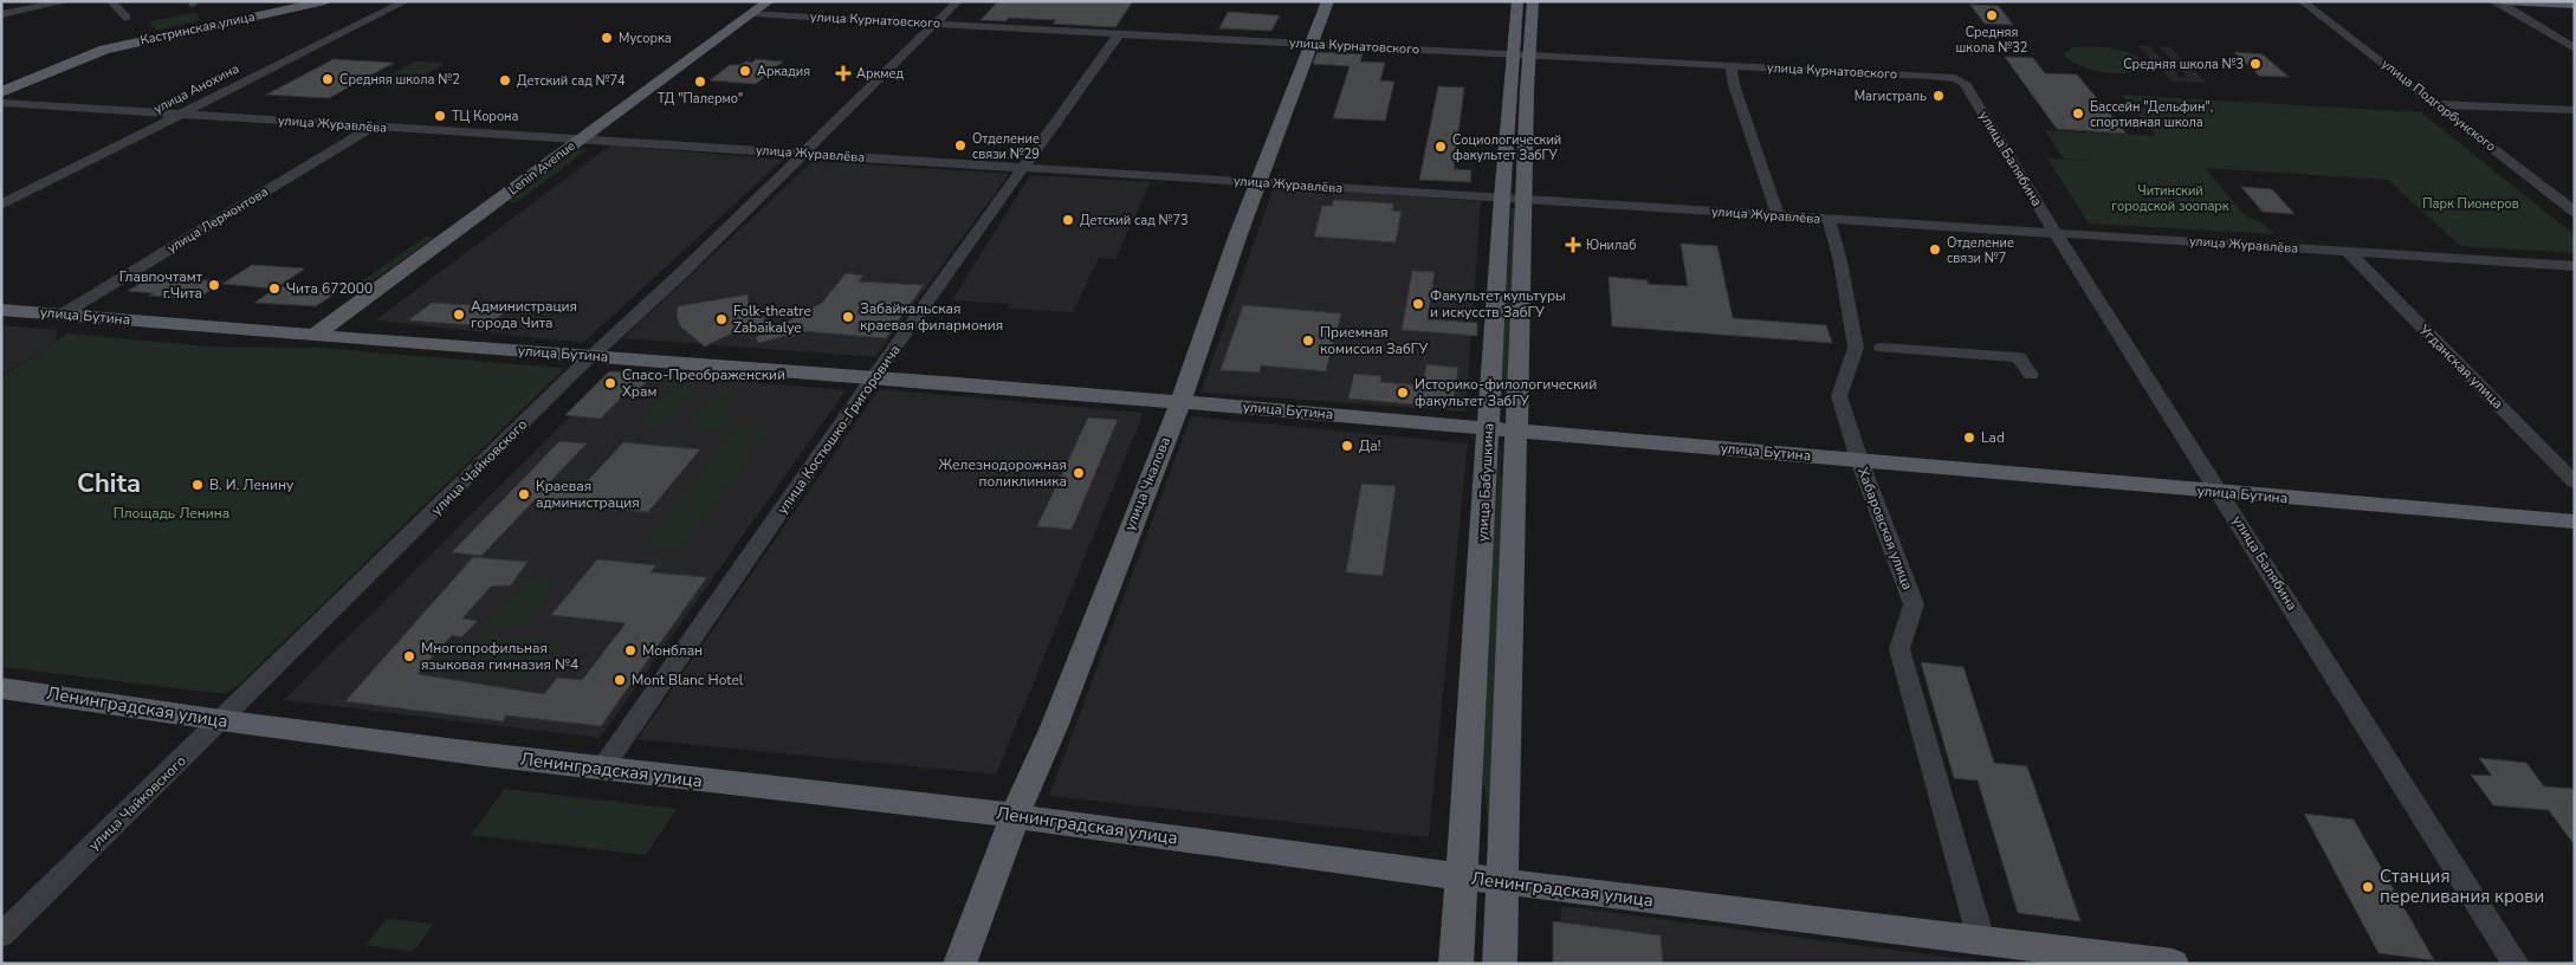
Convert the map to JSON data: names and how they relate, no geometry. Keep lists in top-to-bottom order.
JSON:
{
  "streets": {
    "main road": [
      "Кастринская улица",
      "Lenin Avenue",
      "улица Бутина",
      "улица Бабушкина",
      "улица Чкалова",
      "Ленинградская улица"
    ],
    "street": [
      "улица Курнатовского",
      "улица Анохина",
      "улица Подгорбунского",
      "улица Журавлёва",
      "улица Балябина",
      "улица Лермонтова",
      "Угданская улица",
      "улица Костюшко-Григоровича",
      "улица Чайковского",
      "Хабаровская улица"
    ]
  },
  "crossings": [
    ["улица Курнатовского", "улица Балябина"],
    ["улица Курнатовского", "Lenin Avenue"],
    ["улица Курнатовского", "улица Костюшко-Григоровича"],
    ["улица Курнатовского", "улица Чайковского"],
    ["улица Курнатовского", "улица Бабушкина"],
    ["улица Курнатовского", "улица Чкалова"],
    ["улица Анохина", "улица Журавлёва"],
    ["улица Журавлёва", "улица Балябина"],
    ["улица Журавлёва", "Lenin Avenue"],
    ["улица Журавлёва", "улица Лермонтова"],
    ["улица Журавлёва", "Угданская улица"],
    ["улица Журавлёва", "улица Костюшко-Григоровича"],
    ["улица Журавлёва", "улица Чайковского"],
    ["улица Журавлёва", "улица Бабушкина"],
    ["улица Журавлёва", "улица Чкалова"],
    ["улица Журавлёва", "Хабаровская улица"],
    ["улица Балябина", "улица Бутина"],
    ["Lenin Avenue", "улица Бутина"],
    ["улица Лермонтова", "улица Бутина"],
    ["улица Бутина", "улица Костюшко-Григоровича"],
    ["улица Бутина", "улица Чайковского"],
    ["улица Бутина", "улица Бабушкина"],
    ["улица Бутина", "улица Чкалова"],
    ["улица Бутина", "Хабаровская улица"],
    ["улица Костюшко-Григоровича", "Ленинградская улица"],
    ["улица Чайковского", "Ленинградская улица"],
    ["улица Бабушкина", "Ленинградская улица"],
    ["улица Чкалова", "Ленинградская улица"],
    ["Хабаровская улица", "Ленинградская улица"]
  ],
  "districts": ["Chita"],
  "parks": ["Читинский городской зоопарк", "Парк Пионеров", "Площадь Ленина"],
  "places": {
    "other": [
      "Средняя школа №32",
      "Мусорка",
      "Средняя школа №3",
      "Аркадия",
      "Средняя школа №2",
      "Детский сад №74",
      "ТД \"Палермо\"",
      "Магистраль",
      "Бассейн \"Дельфин\", спортивная школа",
      "ТЦ Корона",
      "Отделение связи №29",
      "Социологический факультет ЗабГУ",
      "Детский сад №73",
      "Отделение связи №7",
      "Главпочтамт г.Чита",
      "Чита 672000",
      "Факультет культуры и искусств ЗабГУ",
      "Администрация города Чита",
      "Забайкальская краевая филармония",
      "Folk-theatre Zabaikalye",
      "Приемная комиссия ЗабГУ",
      "Спасо-Преображенский Храм",
      "Историко-филологический факультет ЗабГУ",
      "Lad",
      "Да!",
      "Железнодорожная поликлиника",
      "В. И. Ленину",
      "Краевая администрация",
      "Монблан",
      "Многопрофильная языковая гимназия №4",
      "Mont Blanc Hotel",
      "Станция переливания крови"
    ],
    "health": ["Аркмед", "Юнилаб"]
  }
}
